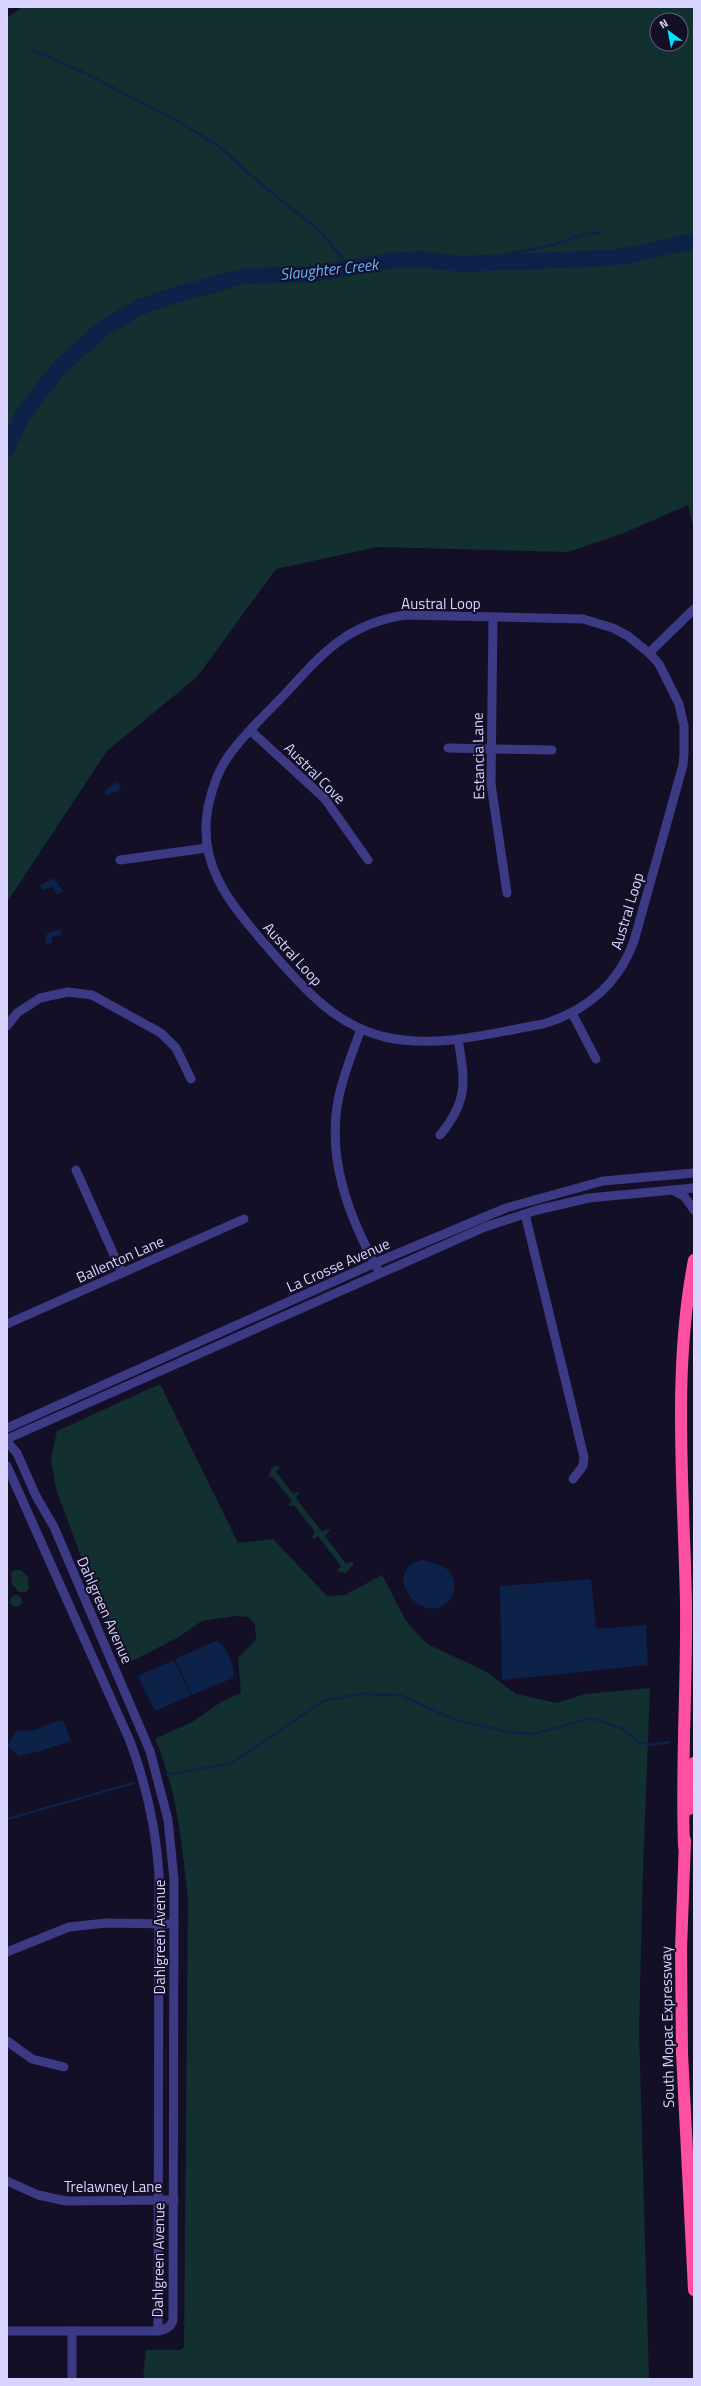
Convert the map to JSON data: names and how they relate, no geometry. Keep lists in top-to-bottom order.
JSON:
{
  "streets": {
    "highway": ["South Mopac Expressway"],
    "street": [
      "Austral Loop",
      "Estancia Lane",
      "Austral Cove",
      "Ballenton Lane",
      "La Crosse Avenue",
      "Dahlgreen Avenue",
      "Trelawney Lane"
    ]
  },
  "crossings": [
    ["Austral Loop", "Estancia Lane"],
    ["Austral Loop", "Austral Cove"],
    ["La Crosse Avenue", "Dahlgreen Avenue"],
    ["Dahlgreen Avenue", "Trelawney Lane"]
  ],
  "water": ["Slaughter Creek"],
  "north": "top left"
}
